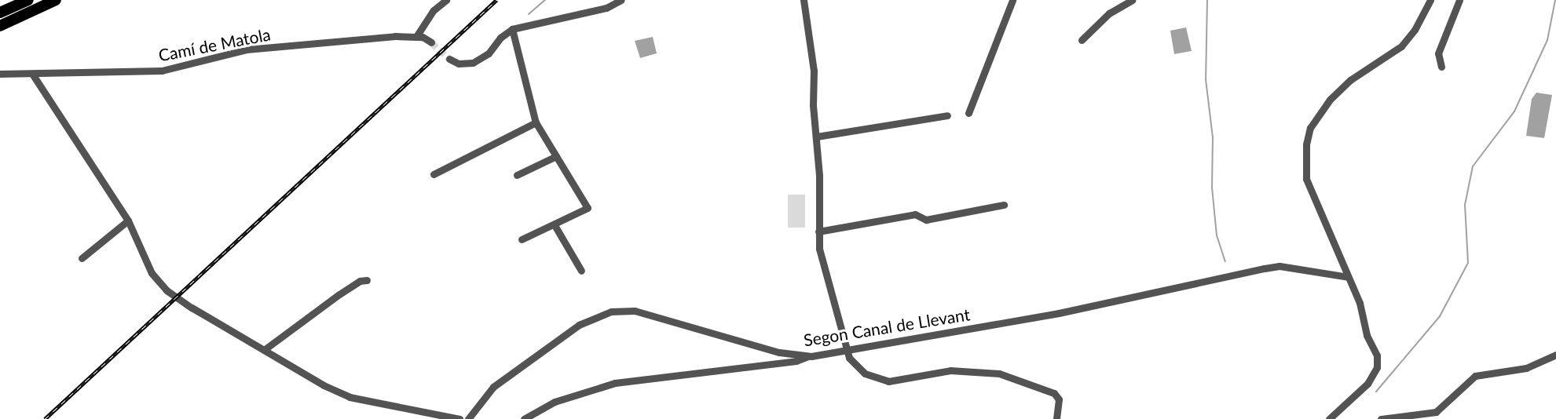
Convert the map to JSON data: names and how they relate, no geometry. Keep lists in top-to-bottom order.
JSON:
{
  "streets": {
    "street": ["Camí de Matola", "Segon Canal de Llevant"]
  }
}
